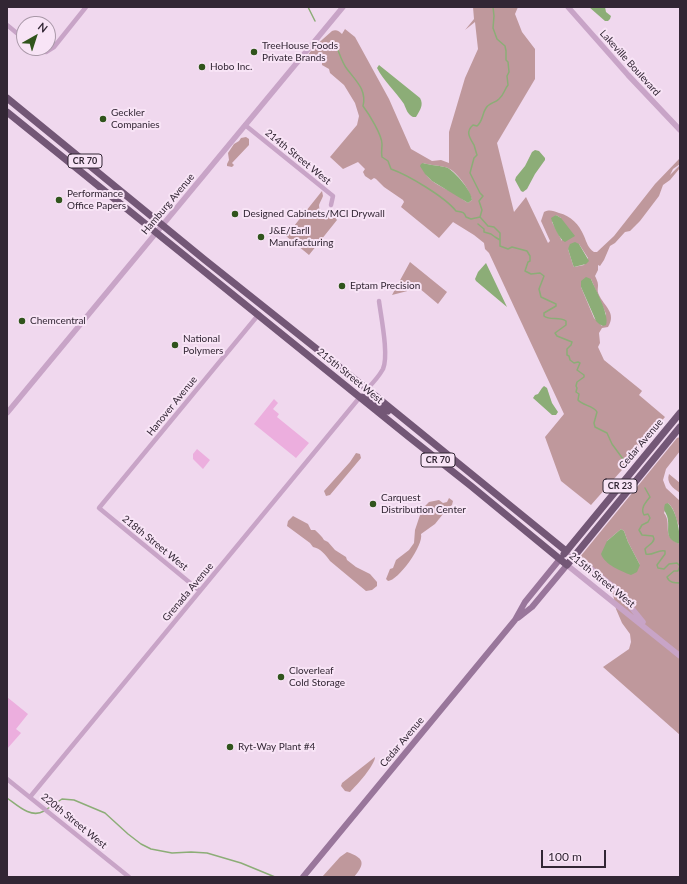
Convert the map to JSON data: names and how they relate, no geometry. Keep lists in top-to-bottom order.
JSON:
{
  "streets": {
    "main road": [
      "CR 70",
      "215th Street West",
      "Cedar Avenue",
      "CR 23"
    ],
    "street": [
      "Lakeville Boulevard",
      "214th Street West",
      "Hamburg Avenue",
      "Hanover Avenue",
      "218th Street West",
      "Grenada Avenue",
      "220th Street West"
    ]
  },
  "crossings": [
    ["214th Street West", "Hamburg Avenue"],
    ["Hamburg Avenue", "215th Street West"],
    ["215th Street West", "Hanover Avenue"],
    ["215th Street West", "Cedar Avenue"],
    ["215th Street West", "Grenada Avenue"],
    ["Hanover Avenue", "218th Street West"],
    ["218th Street West", "Grenada Avenue"],
    ["Grenada Avenue", "220th Street West"]
  ],
  "places": [
    "TreeHouse Foods Private Brands",
    "Hobo Inc.",
    "Geckler Companies",
    "Performance Office Papers",
    "Designed Cabinets/MCI Drywall",
    "J&E/Earll Manufacturing",
    "Eptam Precision",
    "Chemcentral",
    "National Polymers",
    "Carquest Distribution Center",
    "Cloverleaf Cold Storage",
    "Ryt-Way Plant #4"
  ],
  "scale_bar": "100 m",
  "north": "top right"
}
